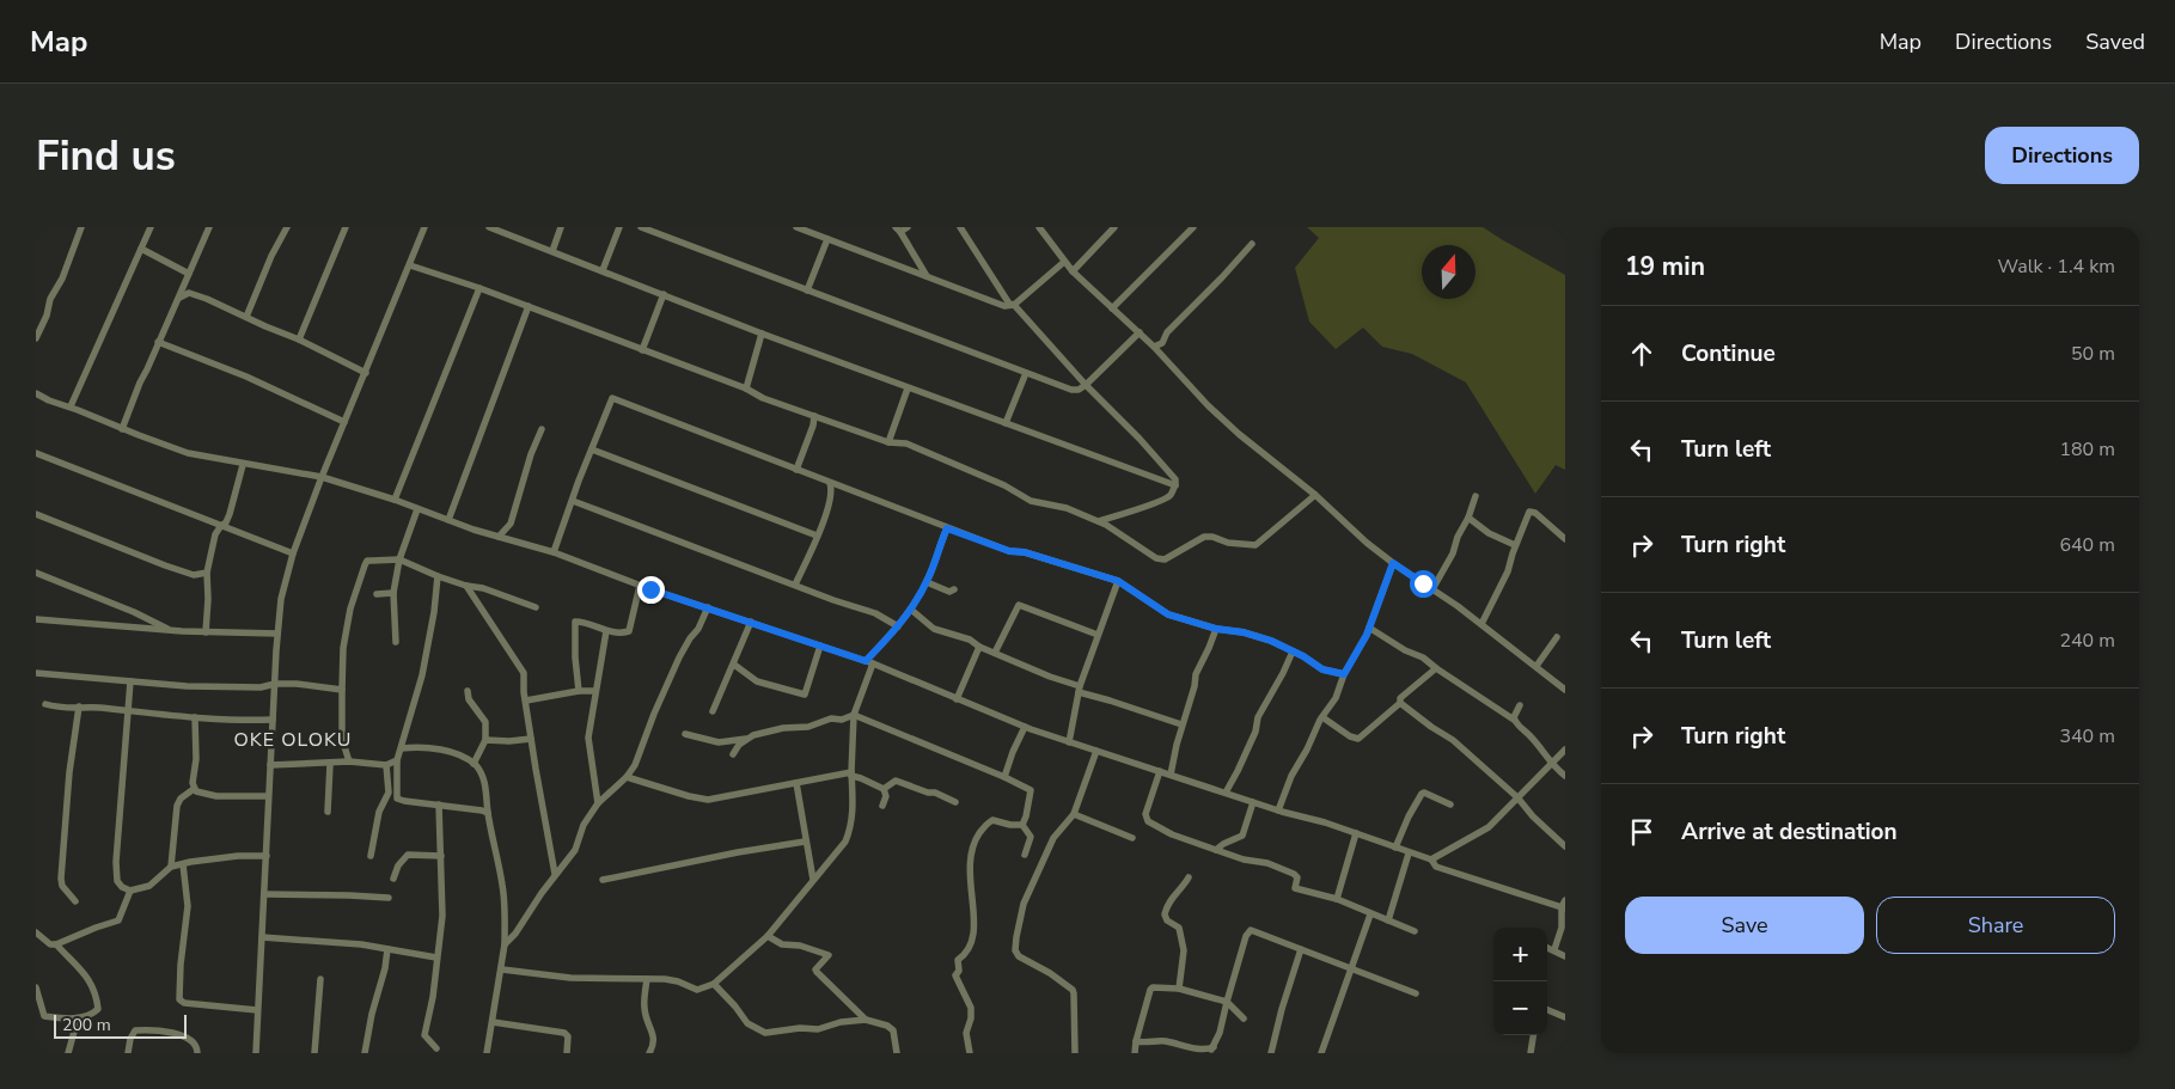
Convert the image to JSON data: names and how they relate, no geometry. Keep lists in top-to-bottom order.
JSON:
{
  "districts": ["OKE OLOKU"],
  "scale_bar": "200 m",
  "north": "top",
  "page": {
    "header": "Map",
    "nav": ["Map", "Directions", "Saved"],
    "buttons": [
      "Directions",
      ["Save", "Share"]
    ],
    "title": "Find us",
    "heading": ["19 min", "Walk · 1.4 km"],
    "list": [
      ["Continue", "50 m"],
      ["Turn left", "180 m"],
      ["Turn right", "640 m"],
      ["Turn left", "240 m"],
      ["Turn right", "340 m"],
      "Arrive at destination"
    ],
    "map_buttons": ["+", "−"],
    "scale": "200 m"
  }
}
